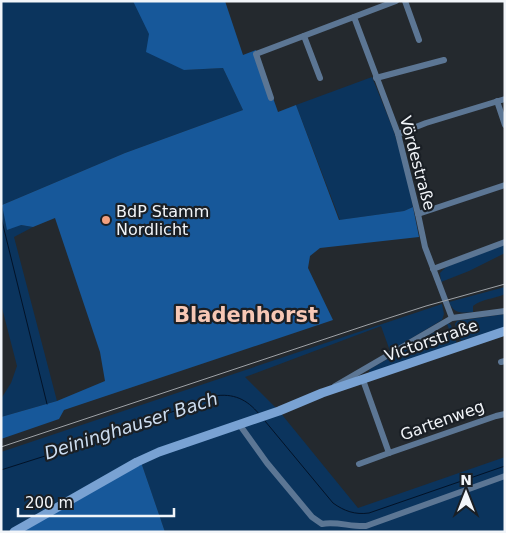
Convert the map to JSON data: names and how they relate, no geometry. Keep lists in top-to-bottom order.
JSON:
{
  "streets": {
    "street": ["Vördestraße", "Victorstraße", "Gartenweg"]
  },
  "crossings": [
    ["Vördestraße", "Victorstraße"],
    ["Victorstraße", "Gartenweg"]
  ],
  "districts": ["Bladenhorst"],
  "water": ["Deininghauser Bach"],
  "places": ["BdP Stamm Nordlicht"],
  "scale_bar": "200 m",
  "north": "top"
}
